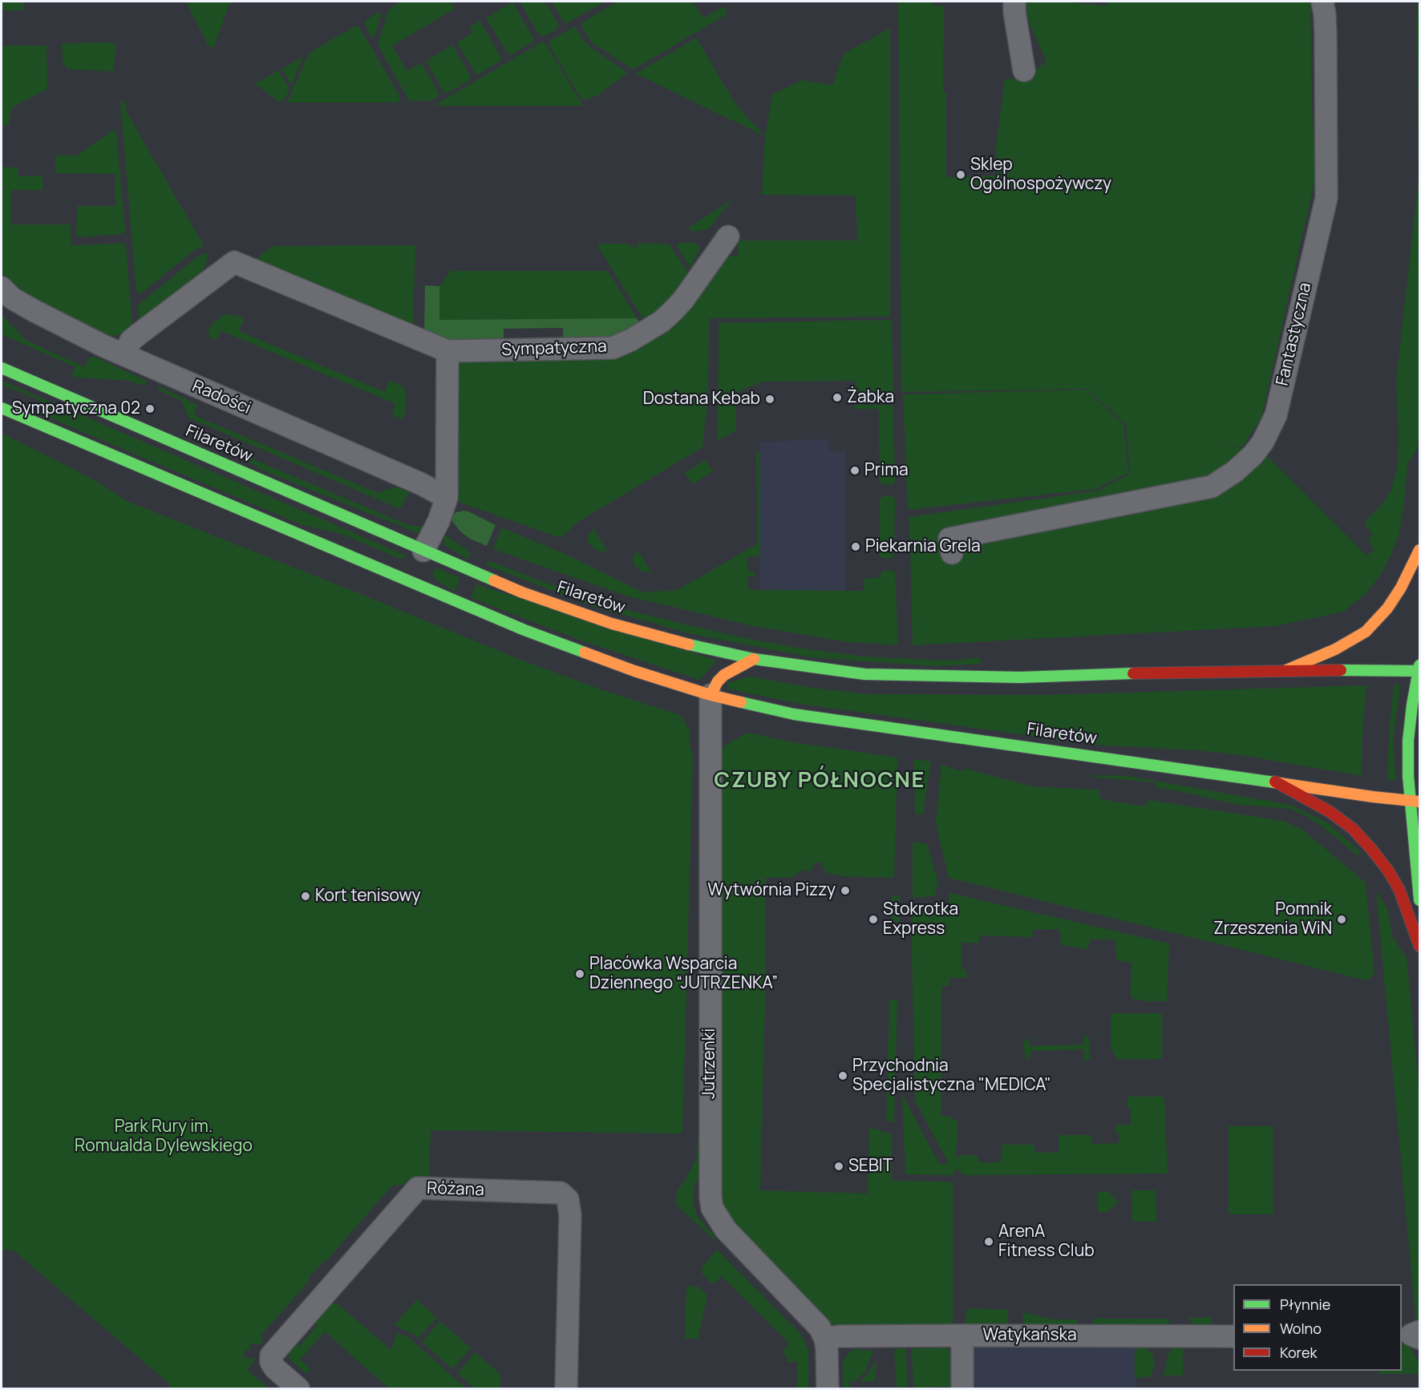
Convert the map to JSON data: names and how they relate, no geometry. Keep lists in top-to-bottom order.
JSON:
{
  "streets": {
    "main road": ["Filaretów"],
    "street": [
      "Fantastyczna",
      "Sympatyczna",
      "Radości",
      "Jutrzenki",
      "Różana",
      "Watykańska"
    ]
  },
  "crossings": [
    ["Sympatyczna", "Radości"],
    ["Filaretów", "Jutrzenki"],
    ["Jutrzenki", "Watykańska"]
  ],
  "districts": ["CZUBY PÓŁNOCNE"],
  "parks": ["Park Rury im. Romualda Dylewskiego"],
  "places": [
    "Sklep Ogólnospożywczy",
    "Żabka",
    "Dostana Kebab",
    "Sympatyczna 02",
    "Prima",
    "Piekarnia Grela",
    "Wytwórnia Pizzy",
    "Kort tenisowy",
    "Stokrotka Express",
    "Pomnik Zrzeszenia WiN",
    "Placówka Wsparcia Dziennego “JUTRZENKA”",
    "Przychodnia Specjalistyczna \"MEDICA\"",
    "SEBIT",
    "ArenA Fitness Club"
  ],
  "legend": ["Płynnie", "Wolno", "Korek"]
}
